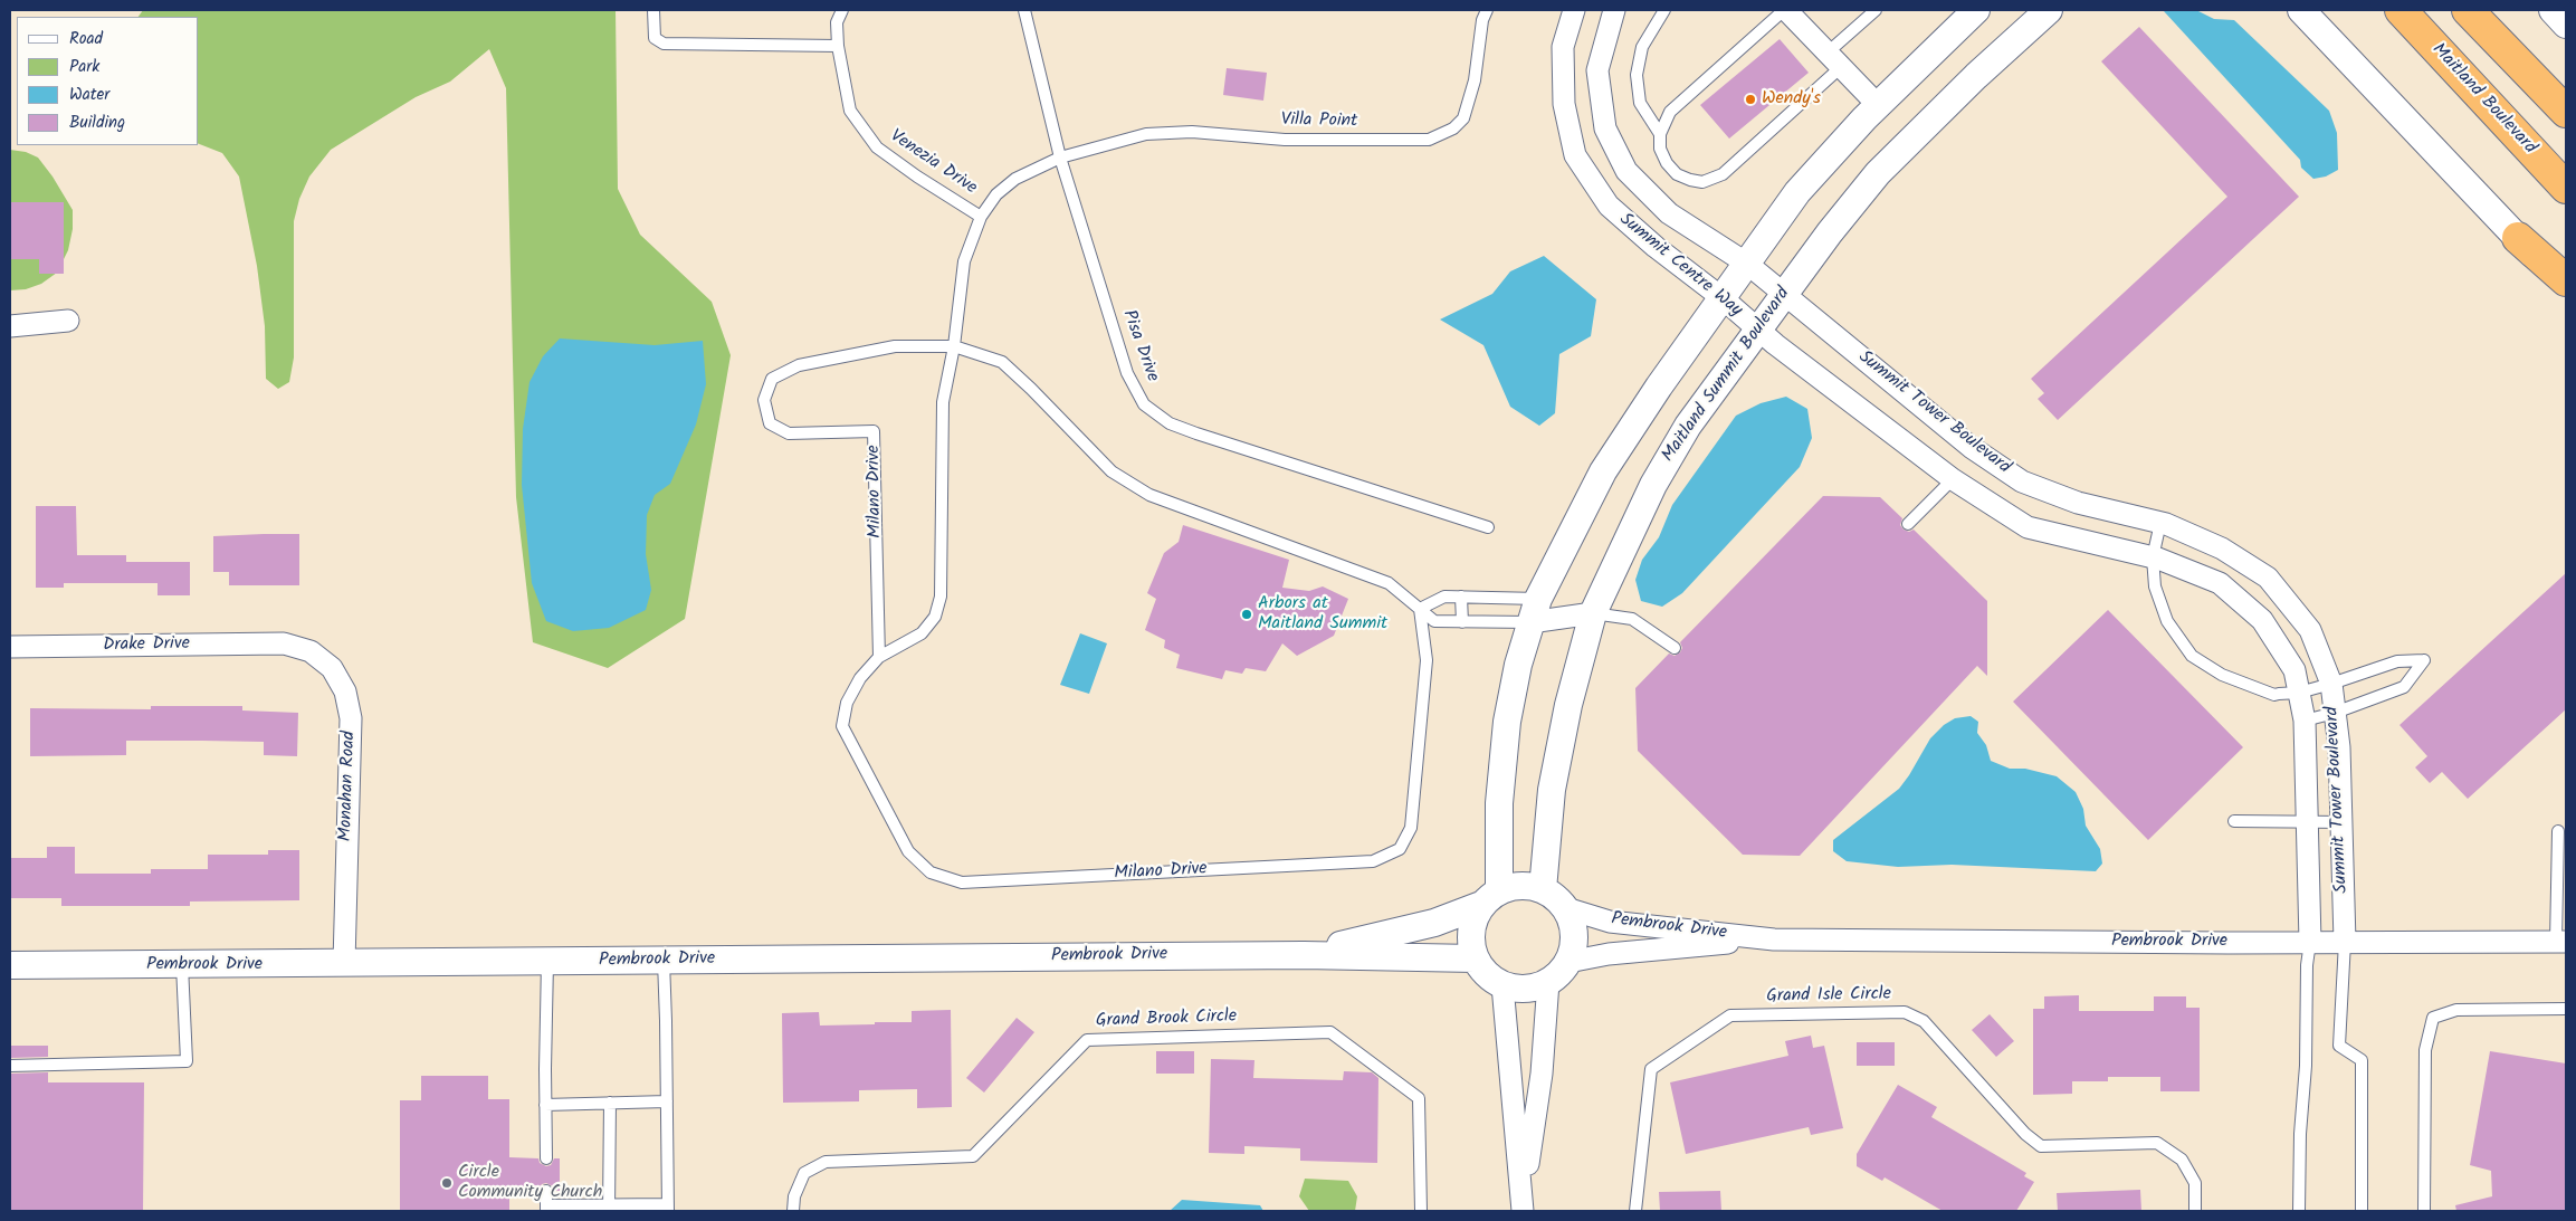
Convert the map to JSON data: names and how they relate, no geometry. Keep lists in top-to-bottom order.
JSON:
{
  "streets": {
    "highway": ["Maitland Boulevard"],
    "street": [
      "Summit Centre Way",
      "Maitland Summit Boulevard",
      "Summit Tower Boulevard",
      "Milano Drive",
      "Drake Drive",
      "Monahan Road",
      "Pembrook Drive"
    ],
    "lane": [
      "Villa Point",
      "Venezia Drive",
      "Pisa Drive",
      "Grand Isle Circle",
      "Grand Brook Circle"
    ]
  },
  "crossings": [
    ["Villa Point", "Pisa Drive"],
    ["Villa Point", "Milano Drive"],
    ["Venezia Drive", "Milano Drive"],
    ["Summit Centre Way", "Maitland Summit Boulevard"],
    ["Summit Centre Way", "Summit Tower Boulevard"],
    ["Pisa Drive", "Milano Drive"],
    ["Maitland Summit Boulevard", "Summit Tower Boulevard"],
    ["Maitland Summit Boulevard", "Milano Drive"],
    ["Maitland Summit Boulevard", "Pembrook Drive"],
    ["Summit Tower Boulevard", "Pembrook Drive"],
    ["Drake Drive", "Monahan Road"],
    ["Monahan Road", "Pembrook Drive"]
  ],
  "places": ["Wendy's", "Arbors at Maitland Summit", "Circle Community Church"],
  "legend": [
    "Road",
    "Park",
    "Water",
    "Building"
  ]
}
